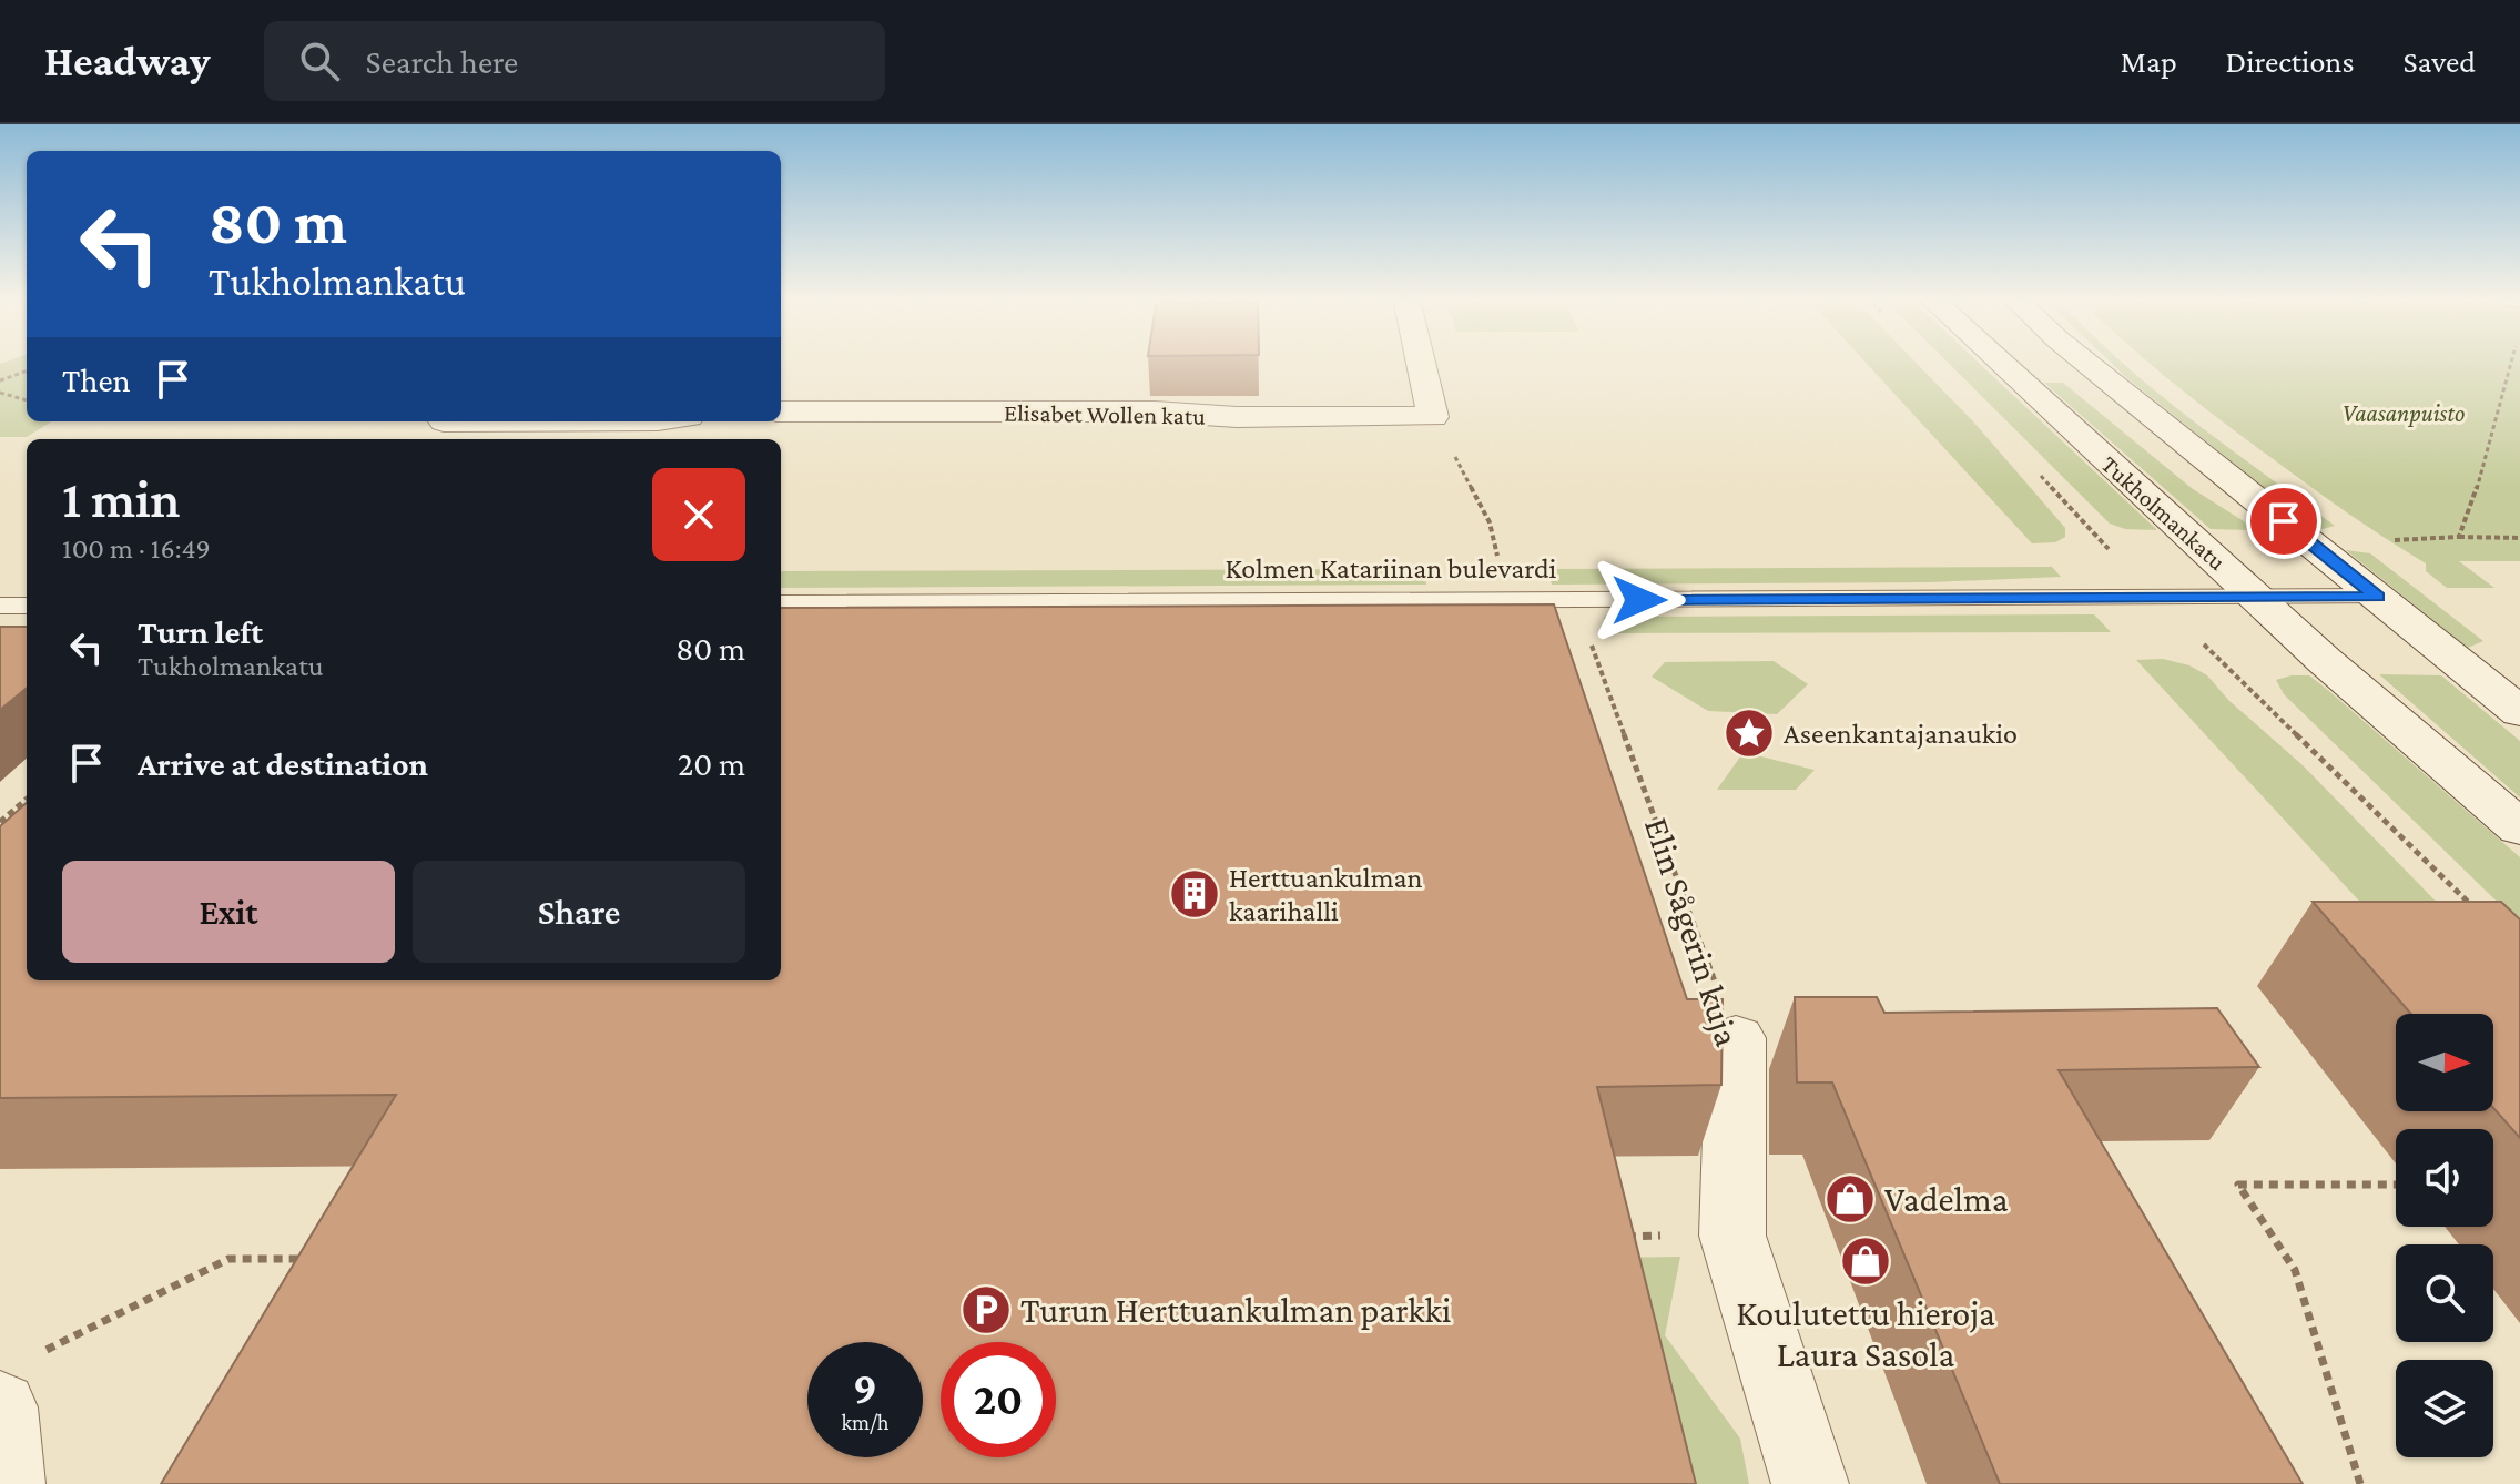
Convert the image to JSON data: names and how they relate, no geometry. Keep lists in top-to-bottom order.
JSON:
{
  "streets": {
    "main road": ["Elisabet Wollen katu", "Tukholmankatu", "Elin Sågerin kuja"],
    "lane": ["Kolmen Katariinan bulevardi"]
  },
  "crossings": [
    ["Tukholmankatu", "Kolmen Katariinan bulevardi"]
  ],
  "parks": ["Vaasanpuisto"],
  "places": {
    "place": ["Aseenkantajanaukio"],
    "building": ["Herttuankulman kaarihalli"],
    "shop": ["Vadelma", "Koulutettu hieroja Laura Sasola"],
    "parking": ["Turun Herttuankulman parkki"]
  },
  "north": "right",
  "page": {
    "header": "Headway",
    "search": "Search here",
    "nav": ["Map", "Directions", "Saved"],
    "turn": ["80 m", "Tukholmankatu"],
    "then": "Then",
    "heading": ["1 min", "100 m · 16:49"],
    "list": [
      {
        "name": "Turn left",
        "note": "Tukholmankatu",
        "value": "80 m"
      },
      {
        "name": "Arrive at destination",
        "value": "20 m"
      }
    ],
    "buttons": ["Exit", "Share"],
    "speed": "9 km/h",
    "limit": "20"
  }
}
